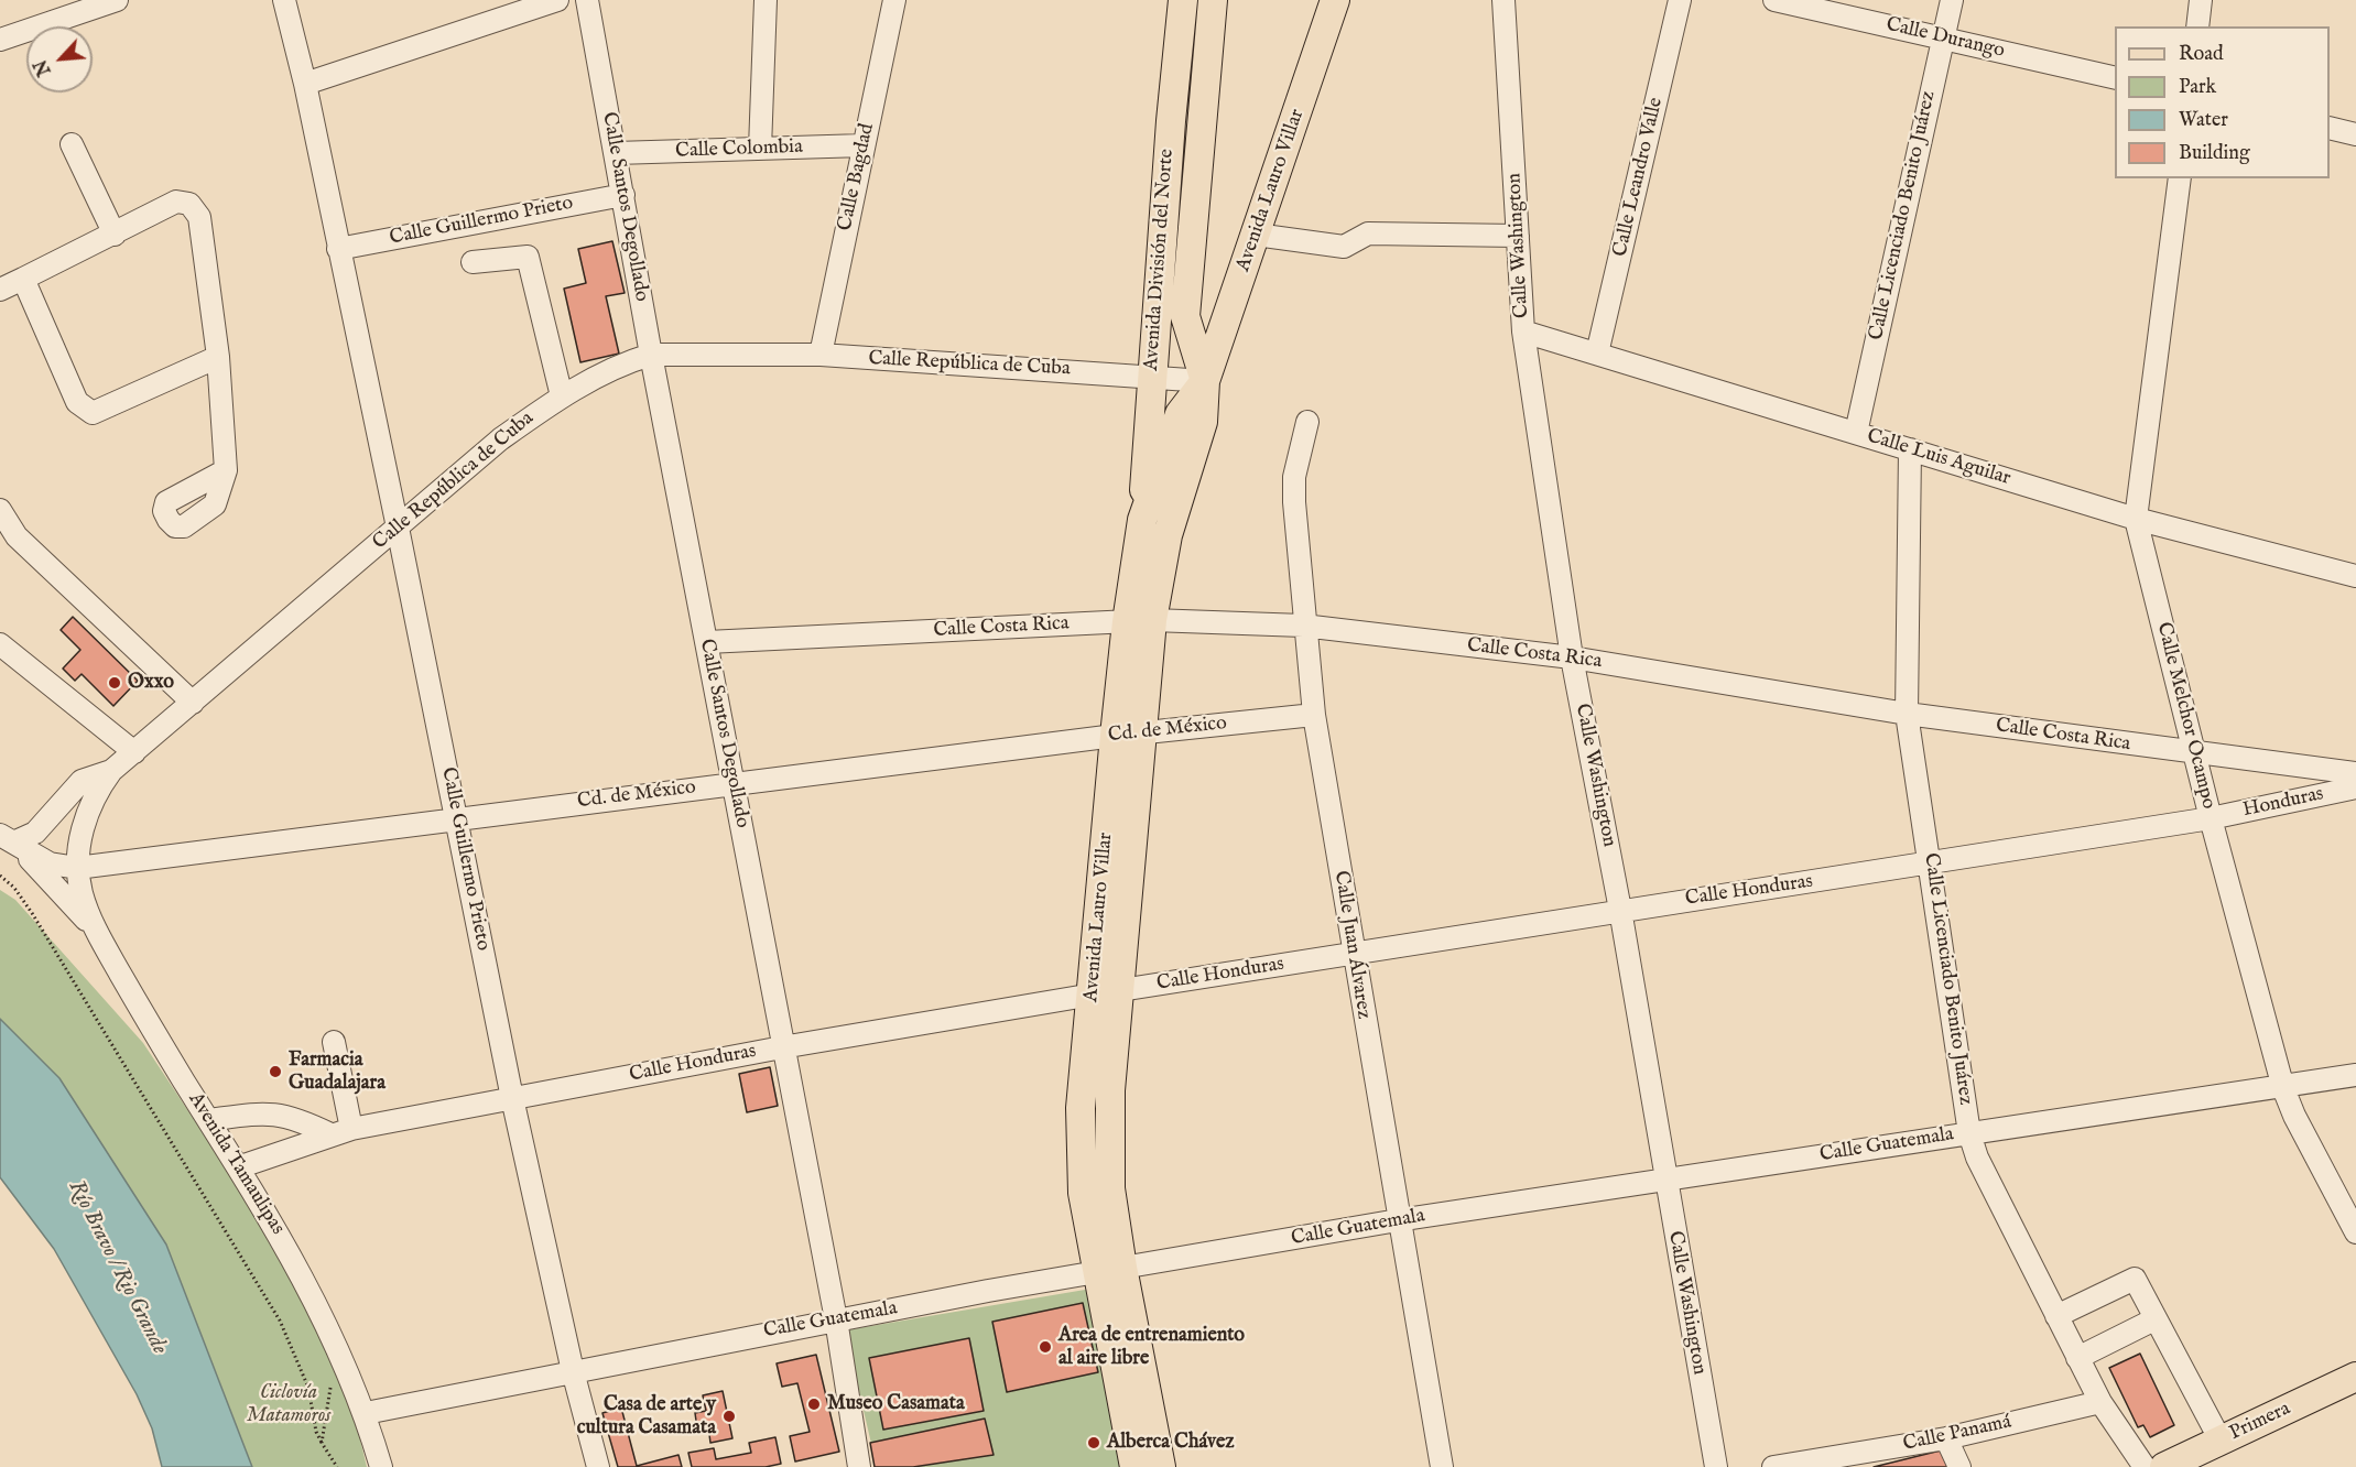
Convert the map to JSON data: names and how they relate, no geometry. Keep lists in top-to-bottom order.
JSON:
{
  "streets": {
    "main road": ["Avenida Lauro Villar", "Avenida División del Norte", "Primera"],
    "street": [
      "Calle Durango",
      "Calle Colombia",
      "Calle Bagdad",
      "Calle Leandro Valle",
      "Calle Santos Degollado",
      "Calle Licenciado Benito Juárez",
      "Calle Guillermo Prieto",
      "Calle Washington",
      "Calle República de Cuba",
      "Calle Luis Aguilar",
      "Calle Costa Rica",
      "Calle Melchor Ocampo",
      "Cd. de México",
      "Honduras",
      "Calle Honduras",
      "Calle Juan Álvarez",
      "Calle Guatemala",
      "Avenida Tamaulipas",
      "Calle Panamá"
    ]
  },
  "crossings": [
    ["Calle Durango", "Calle Licenciado Benito Juárez"],
    ["Calle Colombia", "Calle Bagdad"],
    ["Calle Colombia", "Calle Santos Degollado"],
    ["Calle Bagdad", "Calle República de Cuba"],
    ["Calle Leandro Valle", "Calle Luis Aguilar"],
    ["Avenida Lauro Villar", "Avenida División del Norte"],
    ["Avenida Lauro Villar", "Calle República de Cuba"],
    ["Avenida Lauro Villar", "Calle Costa Rica"],
    ["Avenida Lauro Villar", "Cd. de México"],
    ["Avenida Lauro Villar", "Calle Honduras"],
    ["Avenida Lauro Villar", "Calle Guatemala"],
    ["Calle Santos Degollado", "Calle Guillermo Prieto"],
    ["Calle Santos Degollado", "Calle República de Cuba"],
    ["Calle Santos Degollado", "Calle Costa Rica"],
    ["Calle Santos Degollado", "Cd. de México"],
    ["Calle Santos Degollado", "Calle Honduras"],
    ["Calle Santos Degollado", "Calle Guatemala"],
    ["Calle Licenciado Benito Juárez", "Calle Luis Aguilar"],
    ["Calle Licenciado Benito Juárez", "Calle Costa Rica"],
    ["Calle Licenciado Benito Juárez", "Calle Honduras"],
    ["Calle Licenciado Benito Juárez", "Calle Guatemala"],
    ["Calle Licenciado Benito Juárez", "Calle Panamá"],
    ["Calle Guillermo Prieto", "Calle República de Cuba"],
    ["Calle Guillermo Prieto", "Cd. de México"],
    ["Calle Guillermo Prieto", "Calle Honduras"],
    ["Calle Guillermo Prieto", "Calle Guatemala"],
    ["Calle Washington", "Calle Luis Aguilar"],
    ["Calle Washington", "Calle Costa Rica"],
    ["Calle Washington", "Calle Honduras"],
    ["Calle Washington", "Calle Guatemala"],
    ["Avenida División del Norte", "Calle República de Cuba"],
    ["Calle República de Cuba", "Cd. de México"],
    ["Calle República de Cuba", "Avenida Tamaulipas"],
    ["Calle Luis Aguilar", "Calle Melchor Ocampo"],
    ["Calle Costa Rica", "Calle Melchor Ocampo"],
    ["Calle Costa Rica", "Calle Juan Álvarez"],
    ["Calle Melchor Ocampo", "Honduras"],
    ["Calle Melchor Ocampo", "Calle Honduras"],
    ["Calle Melchor Ocampo", "Calle Guatemala"],
    ["Cd. de México", "Calle Juan Álvarez"],
    ["Cd. de México", "Avenida Tamaulipas"],
    ["Honduras", "Calle Honduras"],
    ["Calle Honduras", "Calle Juan Álvarez"],
    ["Calle Honduras", "Avenida Tamaulipas"],
    ["Calle Juan Álvarez", "Calle Guatemala"],
    ["Calle Guatemala", "Avenida Tamaulipas"]
  ],
  "water": ["Río Bravo / Rio Grande"],
  "parks": ["Ciclovía Matamoros"],
  "places": [
    "Oxxo",
    "Farmacia Guadalajara",
    "Area de entrenamiento al aire libre",
    "Museo Casamata",
    "Casa de arte y cultura Casamata",
    "Alberca Chávez"
  ],
  "legend": [
    "Road",
    "Park",
    "Water",
    "Building"
  ],
  "north": "bottom left"
}
